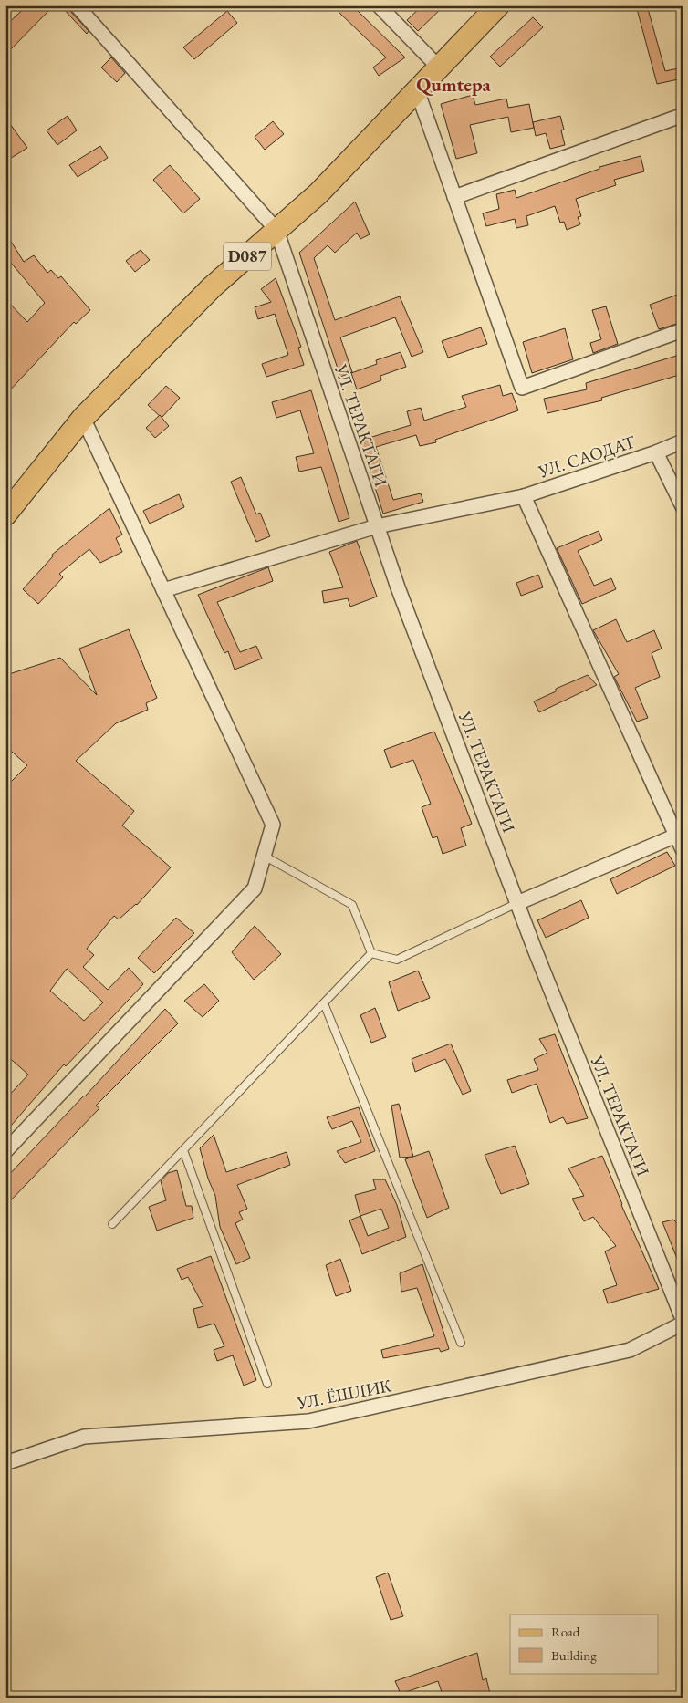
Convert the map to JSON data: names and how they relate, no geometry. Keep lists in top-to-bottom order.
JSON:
{
  "streets": {
    "main road": ["D087"],
    "street": ["УЛ. ТЕРАКТАГИ", "УЛ. САОДАТ", "УЛ. ЁШЛИК"]
  },
  "crossings": [
    ["D087", "УЛ. ТЕРАКТАГИ"],
    ["УЛ. ТЕРАКТАГИ", "УЛ. САОДАТ"]
  ],
  "districts": ["Qumtepa"],
  "legend": ["Road", "Building"]
}
